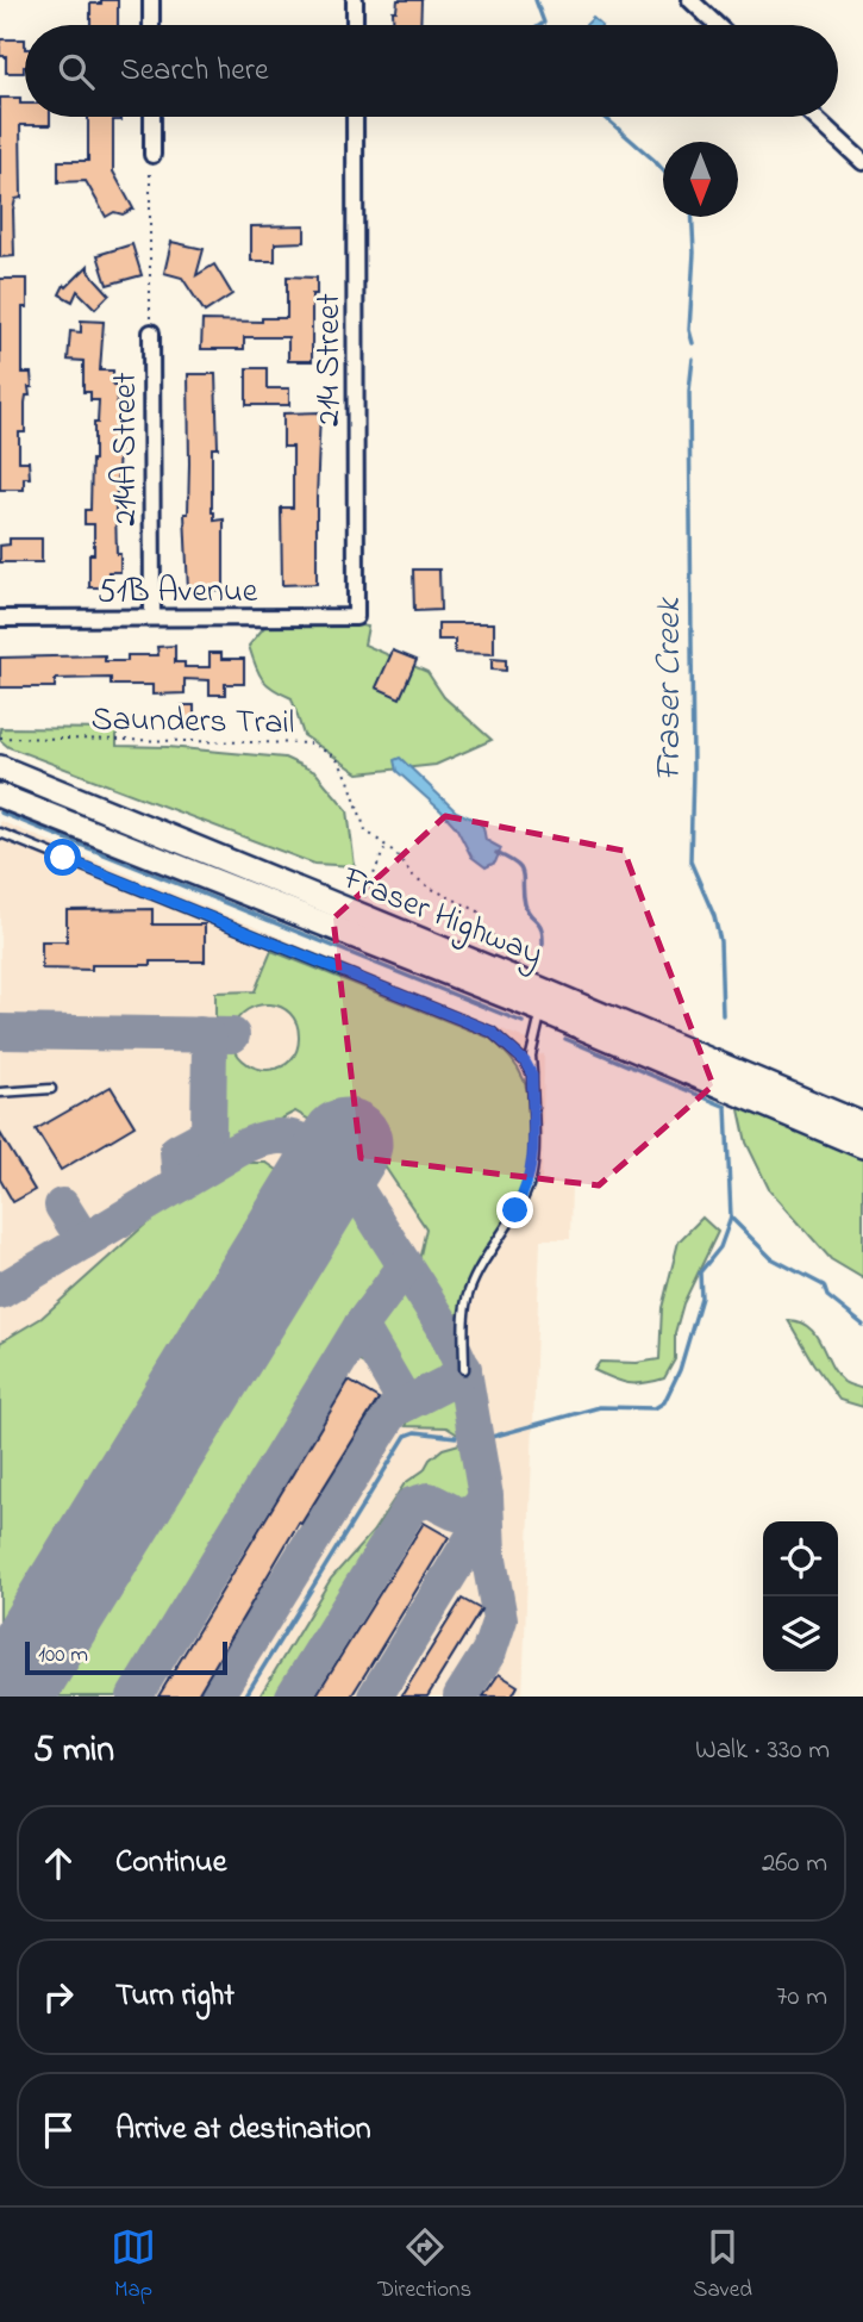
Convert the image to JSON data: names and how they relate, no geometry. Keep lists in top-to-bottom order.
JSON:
{
  "streets": {
    "main road": ["Fraser Highway"],
    "street": ["214 Street", "214A Street", "51B Avenue"],
    "path": ["Saunders Trail"]
  },
  "crossings": [
    ["214 Street", "51B Avenue"],
    ["214A Street", "51B Avenue"]
  ],
  "water": ["Fraser Creek"],
  "scale_bar": "100 m",
  "north": "bottom",
  "page": {
    "search": "Search here",
    "scale": "100 m",
    "heading": ["5 min", "Walk · 330 m"],
    "list": [
      ["Continue", "260 m"],
      ["Turn right", "70 m"],
      "Arrive at destination"
    ],
    "nav": ["Map", "Directions", "Saved"]
  }
}
